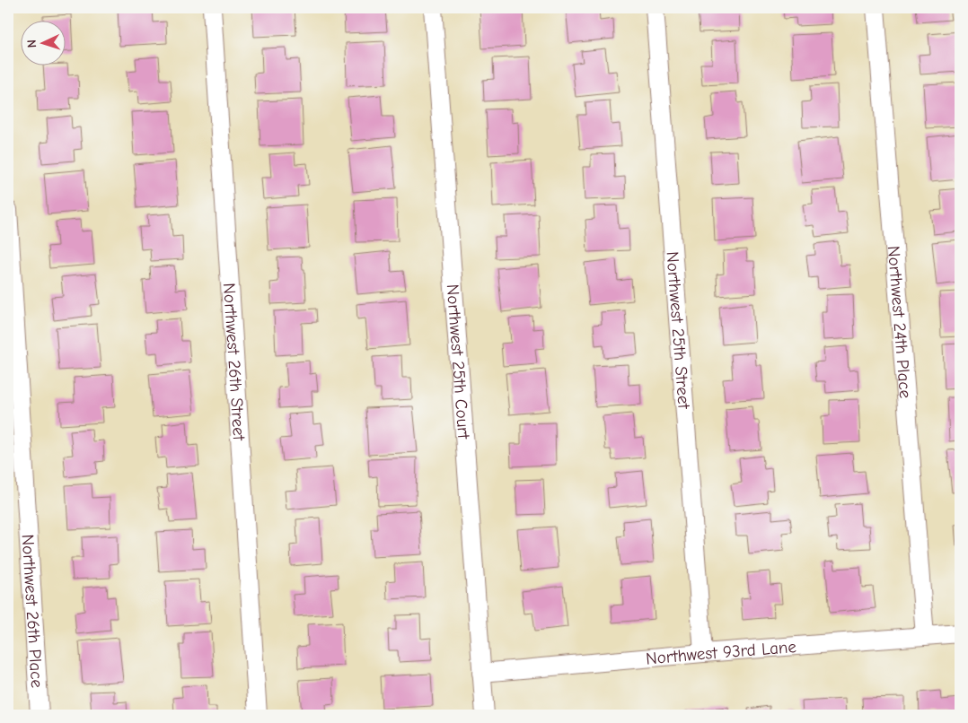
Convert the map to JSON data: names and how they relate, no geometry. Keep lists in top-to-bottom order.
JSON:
{
  "streets": {
    "street": [
      "Northwest 24th Place",
      "Northwest 25th Street",
      "Northwest 26th Street",
      "Northwest 25th Court",
      "Northwest 26th Place",
      "Northwest 93rd Lane"
    ]
  },
  "crossings": [
    ["Northwest 24th Place", "Northwest 93rd Lane"],
    ["Northwest 25th Street", "Northwest 93rd Lane"],
    ["Northwest 25th Court", "Northwest 93rd Lane"]
  ],
  "north": "left"
}
